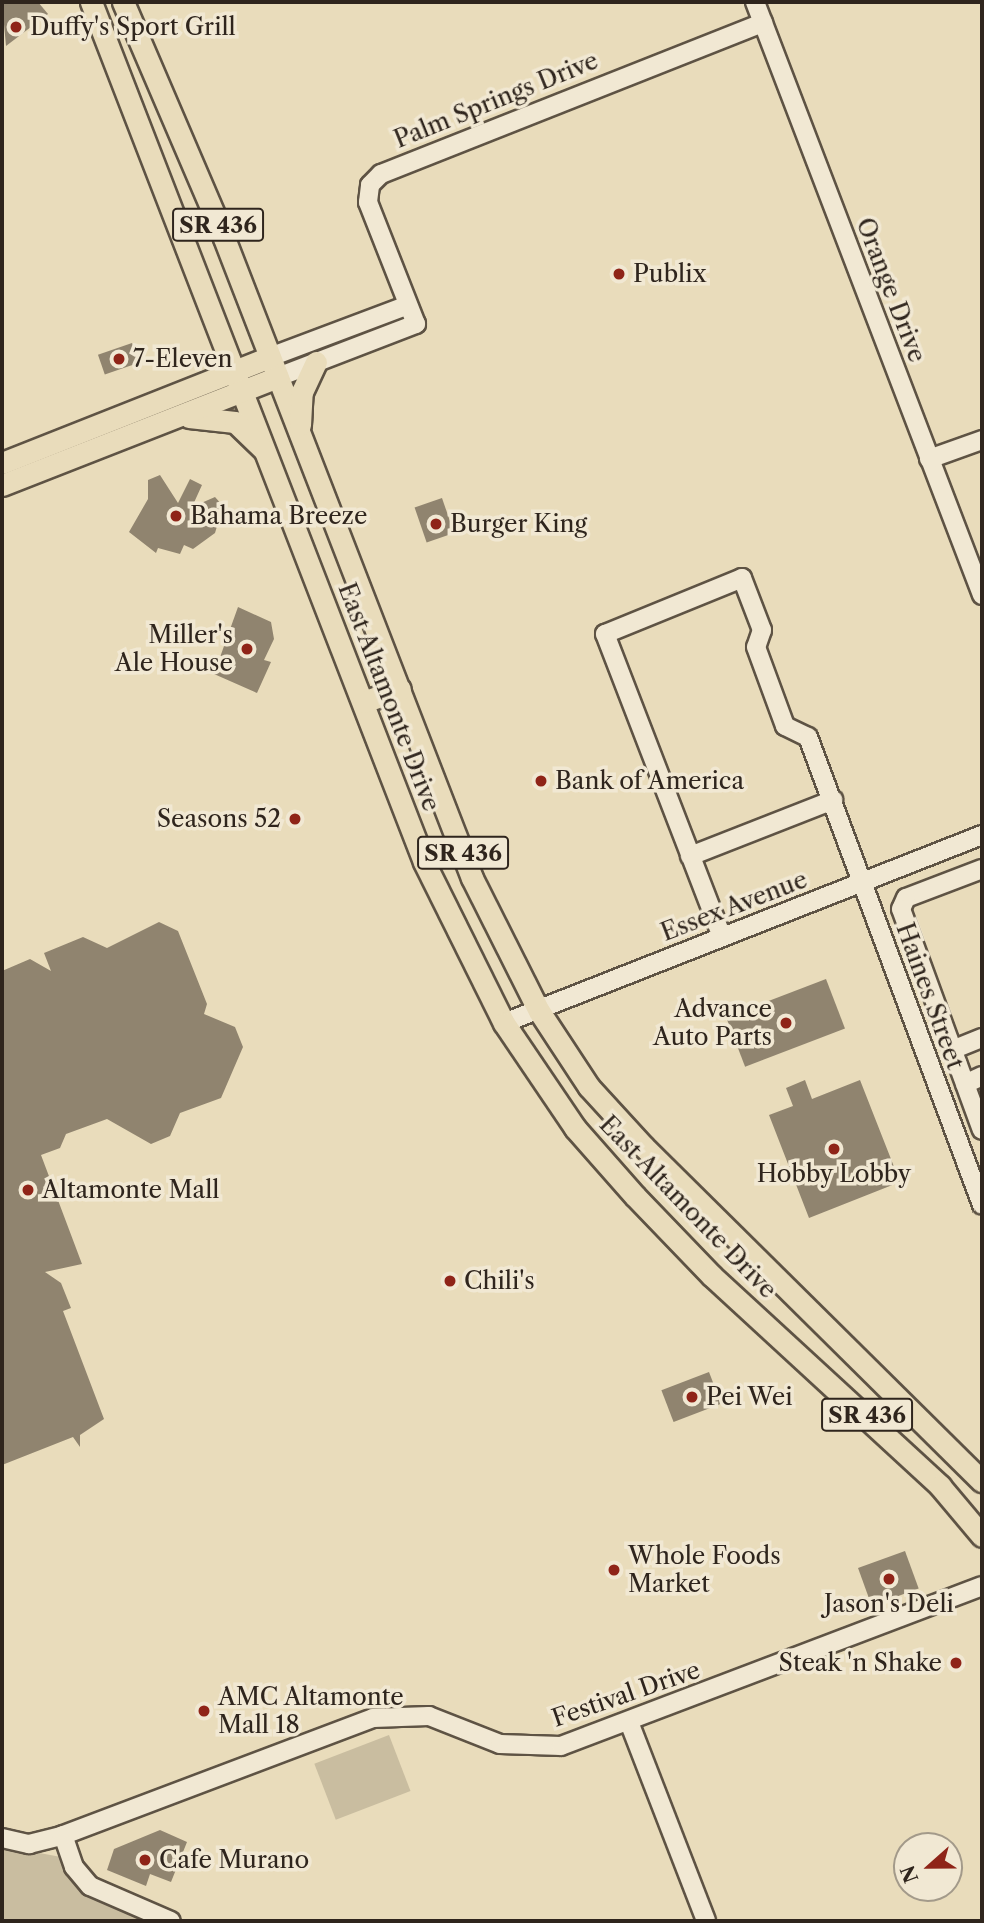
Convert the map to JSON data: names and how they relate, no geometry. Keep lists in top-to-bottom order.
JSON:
{
  "streets": {
    "main road": ["Palm Springs Drive", "SR 436", "East Altamonte Drive"],
    "street": [
      "Orange Drive",
      "Essex Avenue",
      "Haines Street",
      "Festival Drive"
    ]
  },
  "crossings": [
    ["Palm Springs Drive", "SR 436"],
    ["Palm Springs Drive", "Orange Drive"],
    ["Palm Springs Drive", "East Altamonte Drive"],
    ["SR 436", "East Altamonte Drive"],
    ["SR 436", "Essex Avenue"],
    ["East Altamonte Drive", "Essex Avenue"],
    ["Essex Avenue", "Haines Street"]
  ],
  "places": [
    "Duffy's Sport Grill",
    "Publix",
    "7-Eleven",
    "Bahama Breeze",
    "Burger King",
    "Miller's Ale House",
    "Bank of America",
    "Seasons 52",
    "Advance Auto Parts",
    "Hobby Lobby",
    "Altamonte Mall",
    "Chili's",
    "Pei Wei",
    "Whole Foods Market",
    "Jason's Deli",
    "Steak 'n Shake",
    "AMC Altamonte Mall 18",
    "Cafe Murano"
  ],
  "north": "left"
}
